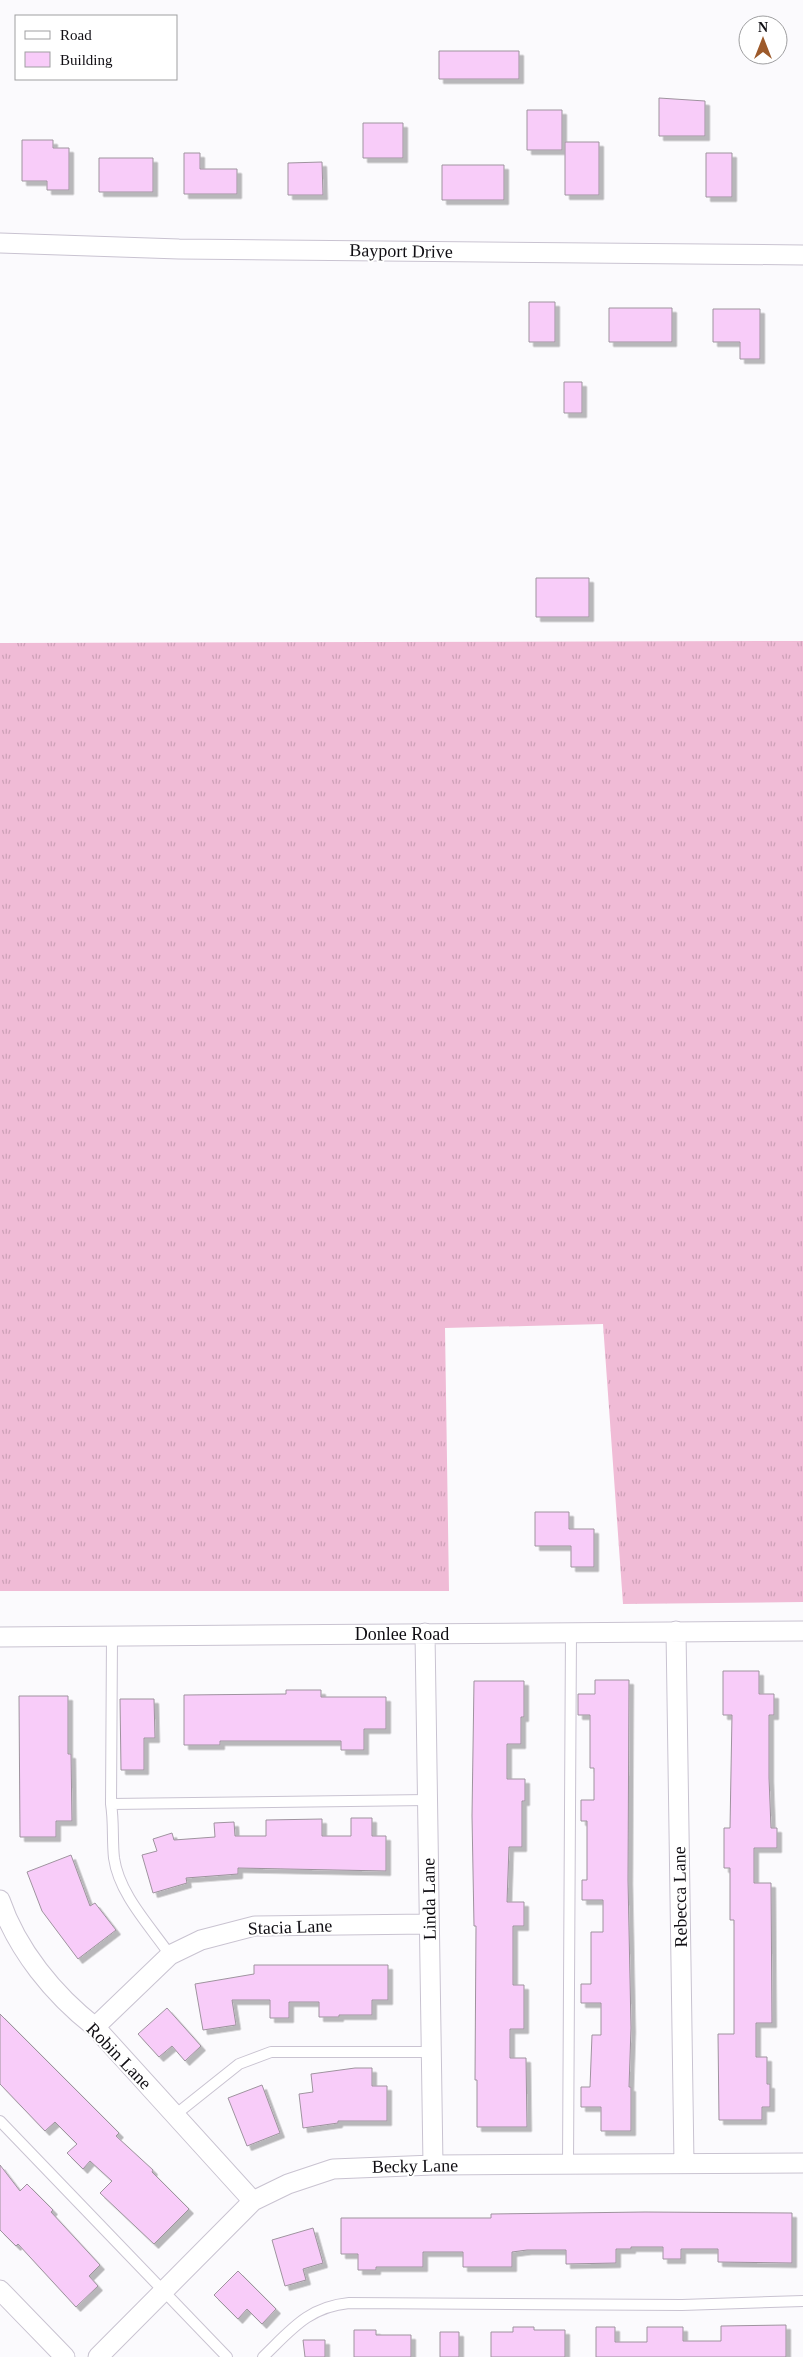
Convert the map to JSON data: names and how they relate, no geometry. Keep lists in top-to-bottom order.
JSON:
{
  "streets": {
    "street": [
      "Bayport Drive",
      "Donlee Road",
      "Rebecca Lane",
      "Linda Lane",
      "Stacia Lane",
      "Robin Lane",
      "Becky Lane"
    ]
  },
  "crossings": [
    ["Donlee Road", "Rebecca Lane"],
    ["Donlee Road", "Linda Lane"],
    ["Rebecca Lane", "Becky Lane"],
    ["Linda Lane", "Stacia Lane"],
    ["Linda Lane", "Becky Lane"],
    ["Stacia Lane", "Robin Lane"],
    ["Robin Lane", "Becky Lane"]
  ],
  "legend": ["Road", "Building"],
  "north": "top"
}
